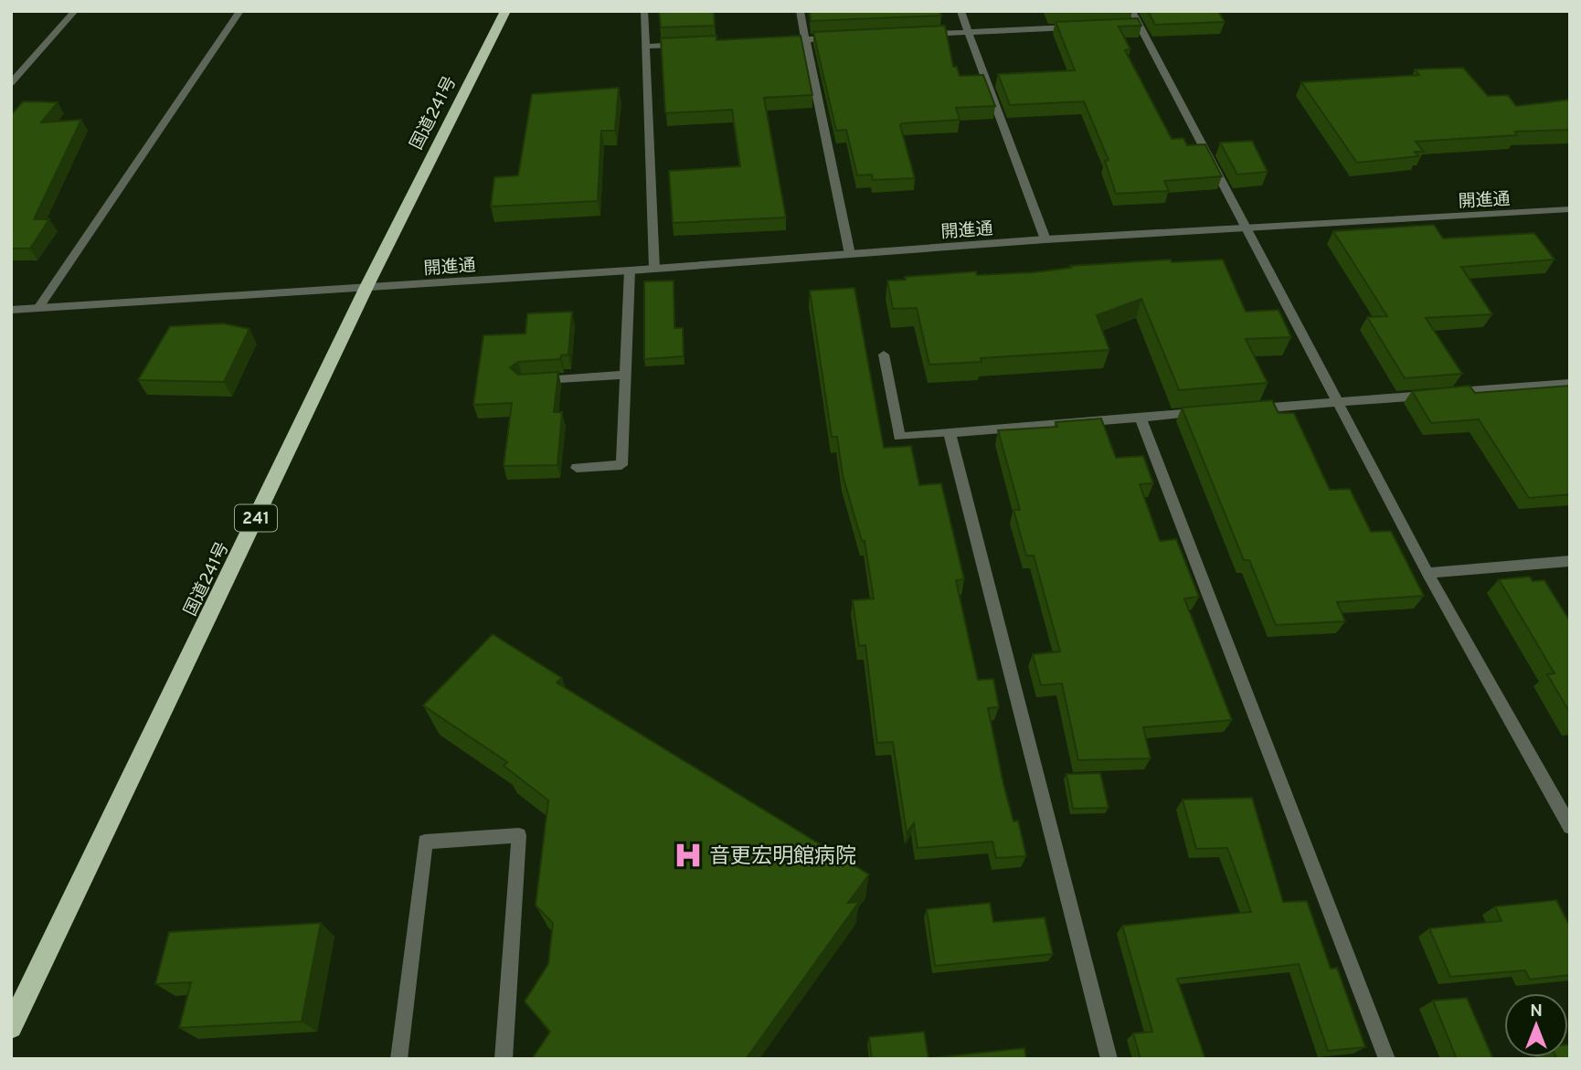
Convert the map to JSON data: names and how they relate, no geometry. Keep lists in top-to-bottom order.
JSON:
{
  "streets": {
    "highway": ["国道241号", "241"],
    "street": ["開進通"]
  },
  "crossings": [
    ["国道241号", "開進通"]
  ],
  "places": {
    "hospital": ["音更宏明館病院"]
  },
  "north": "top"
}
